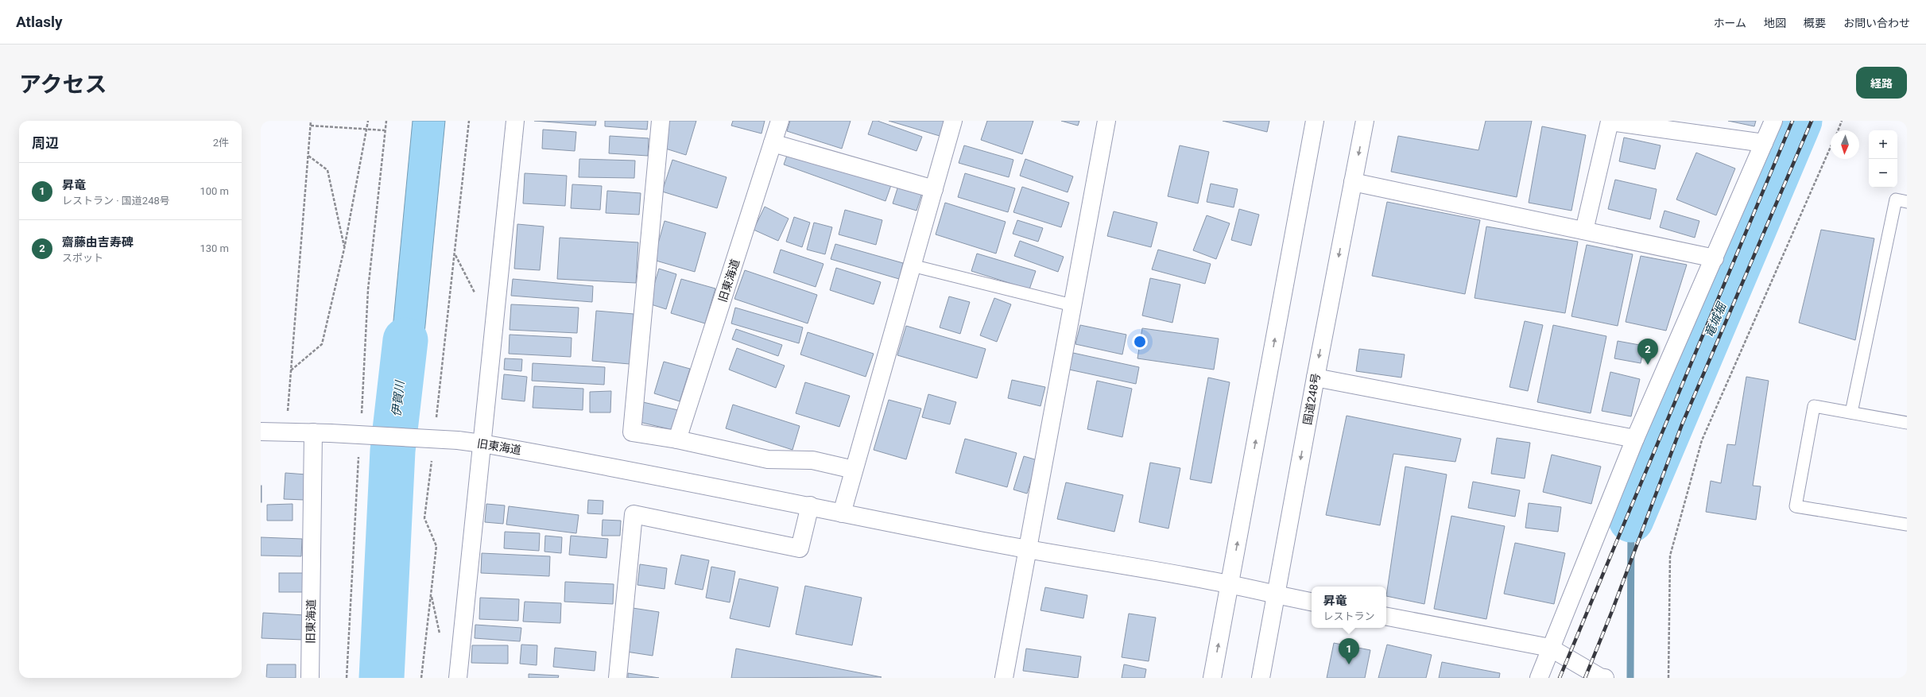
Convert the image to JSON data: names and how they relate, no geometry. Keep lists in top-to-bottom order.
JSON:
{
  "streets": {
    "main road": ["旧東海道", "国道248号"]
  },
  "crossings": [
    ["旧東海道", "国道248号"]
  ],
  "water": ["竜城堀", "伊賀川"],
  "north": "bottom",
  "page": {
    "header": "Atlasly",
    "nav": [
      "ホーム",
      "地図",
      "概要",
      "お問い合わせ"
    ],
    "title": "アクセス",
    "buttons": "経路",
    "heading": ["周辺", "2件"],
    "map_buttons": ["+", "−"],
    "list": [
      {
        "mark": "1",
        "name": "昇竜",
        "note": "レストラン · 国道248号",
        "value": "100 m"
      },
      {
        "mark": "2",
        "name": "齋藤由吉寿碑",
        "note": "スポット",
        "value": "130 m"
      }
    ],
    "pins": ["2", "1"],
    "popup": ["昇竜", "レストラン"]
  }
}
